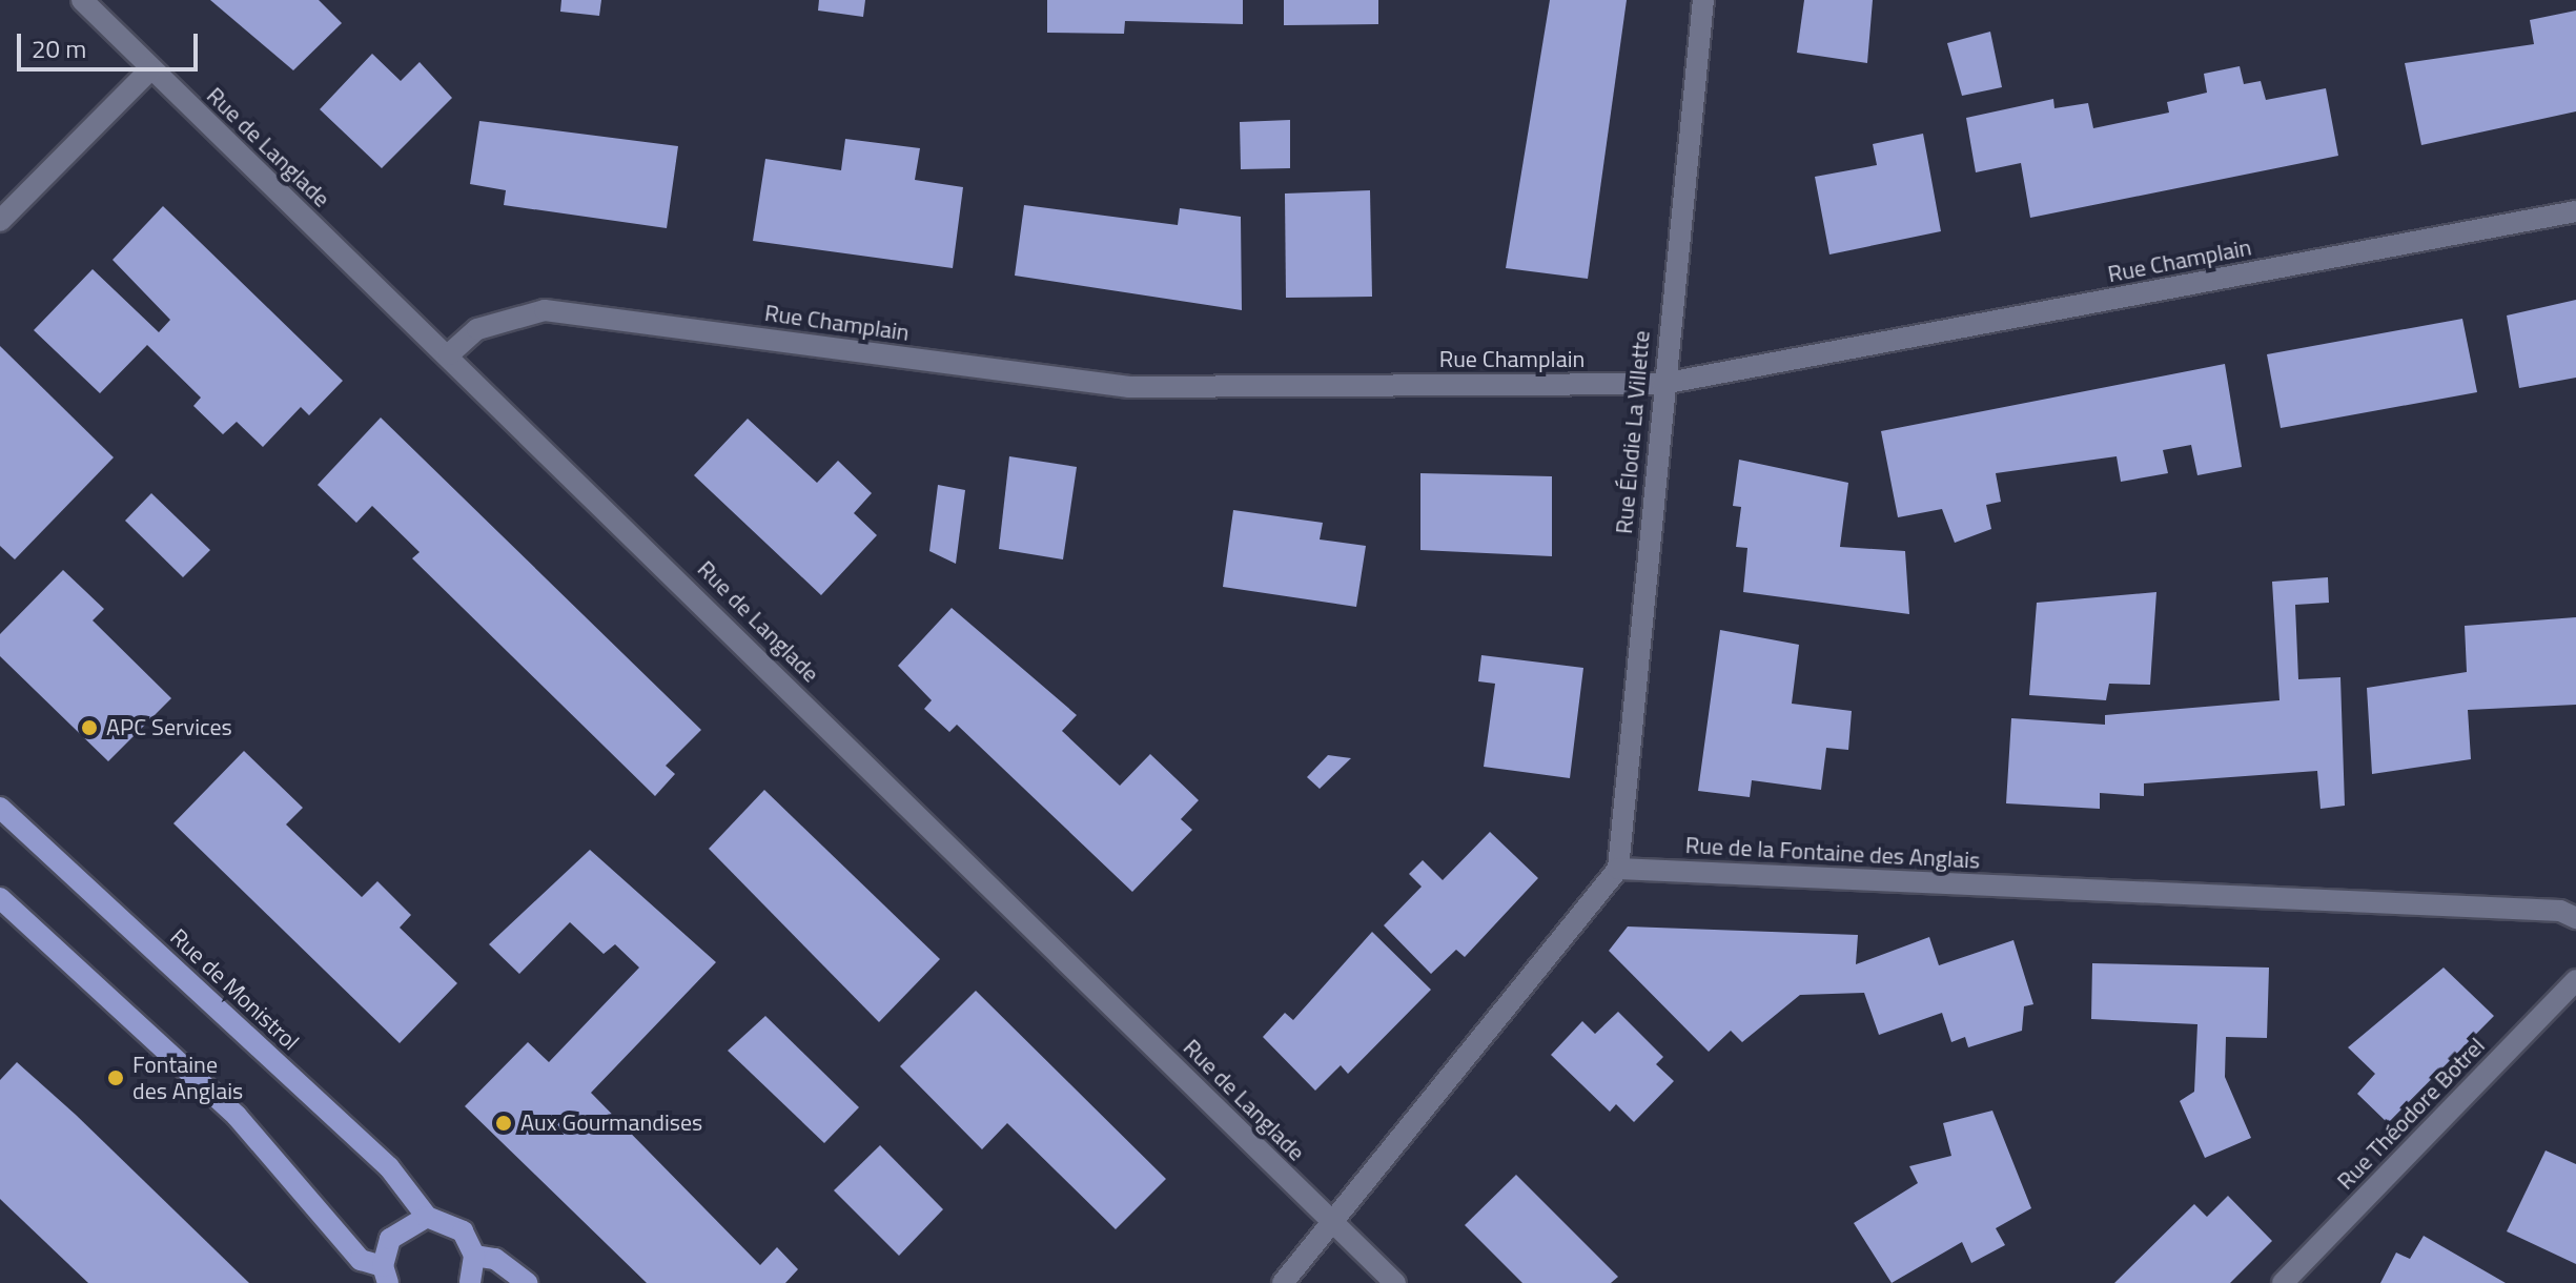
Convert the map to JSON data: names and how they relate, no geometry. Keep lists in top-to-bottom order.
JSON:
{
  "streets": {
    "main road": ["Rue de Monistrol"],
    "street": [
      "Rue de Langlade",
      "Rue Champlain",
      "Rue Élodie La Villette",
      "Rue de la Fontaine des Anglais",
      "Rue Théodore Botrel"
    ]
  },
  "crossings": [
    ["Rue de Langlade", "Rue Champlain"],
    ["Rue Champlain", "Rue Élodie La Villette"],
    ["Rue Élodie La Villette", "Rue de la Fontaine des Anglais"]
  ],
  "places": ["APC Services", "Fontaine des Anglais", "Aux Gourmandises"],
  "scale_bar": "20 m"
}
